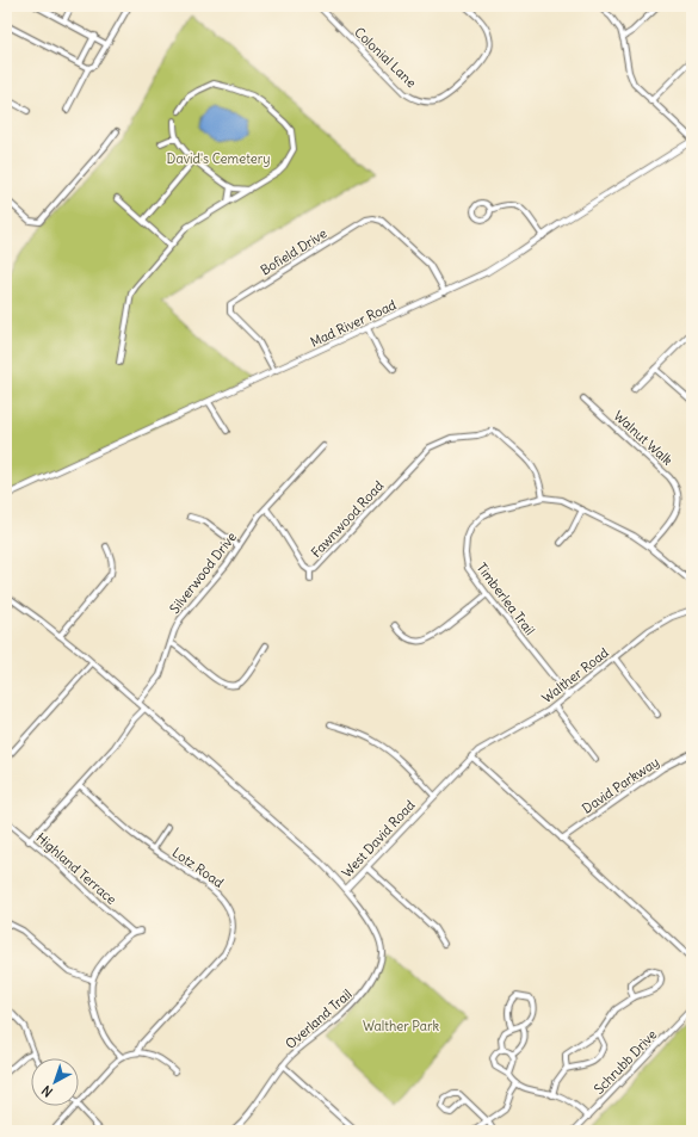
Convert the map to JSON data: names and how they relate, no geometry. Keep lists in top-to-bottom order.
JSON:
{
  "streets": {
    "street": [
      "Colonial Lane",
      "Bofield Drive",
      "Mad River Road",
      "Walnut Walk",
      "Fawnwood Road",
      "Silverwood Drive",
      "Timberlea Trail",
      "Walther Road",
      "David Parkway",
      "West David Road",
      "Lotz Road",
      "Highland Terrace",
      "Overland Trail",
      "Schrubb Drive"
    ]
  },
  "crossings": [
    ["Bofield Drive", "Mad River Road"],
    ["Walnut Walk", "Timberlea Trail"],
    ["Fawnwood Road", "Silverwood Drive"],
    ["Fawnwood Road", "Timberlea Trail"],
    ["Silverwood Drive", "West David Road"],
    ["Timberlea Trail", "Walther Road"],
    ["Walther Road", "West David Road"],
    ["West David Road", "Overland Trail"]
  ],
  "parks": ["David's Cemetery", "Walther Park"],
  "north": "bottom left"
}
